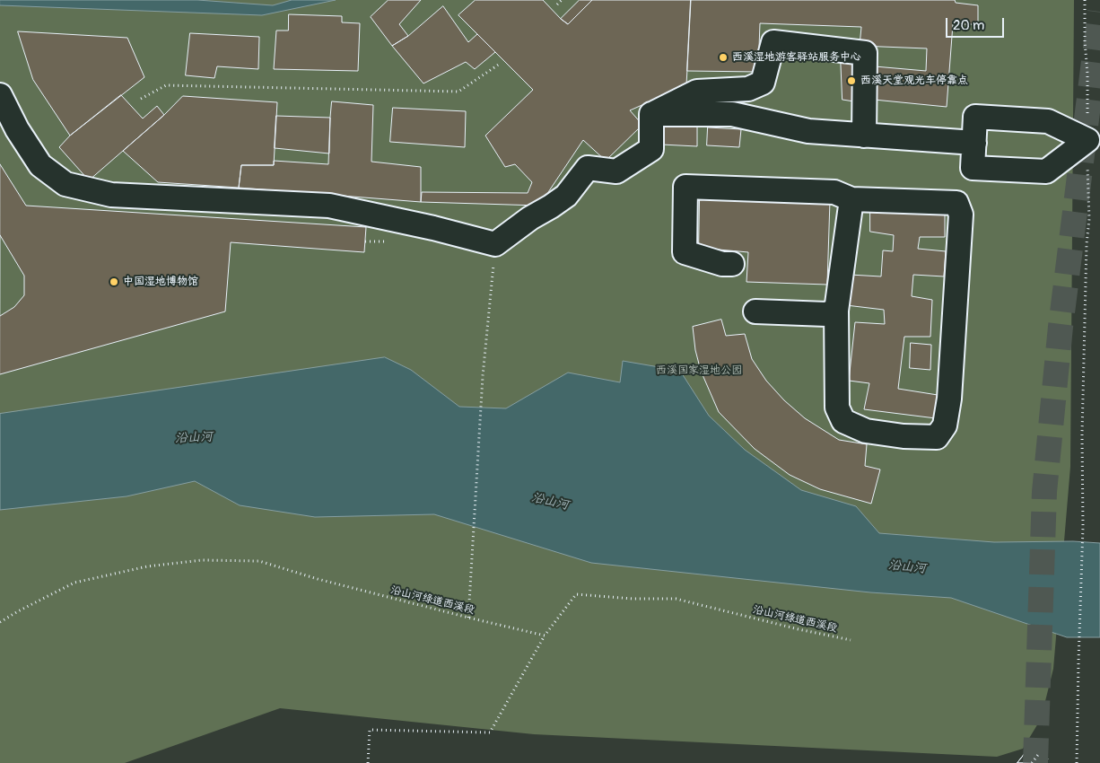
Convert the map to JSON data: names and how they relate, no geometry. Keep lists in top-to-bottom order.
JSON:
{
  "streets": {
    "path": ["沿山河绿道西溪段"]
  },
  "water": ["沿山河"],
  "parks": ["西溪国家湿地公园"],
  "places": ["西溪湿地游客驿站服务中心", "西溪天堂观光车停靠点", "中国湿地博物馆"],
  "scale_bar": "20 m"
}
